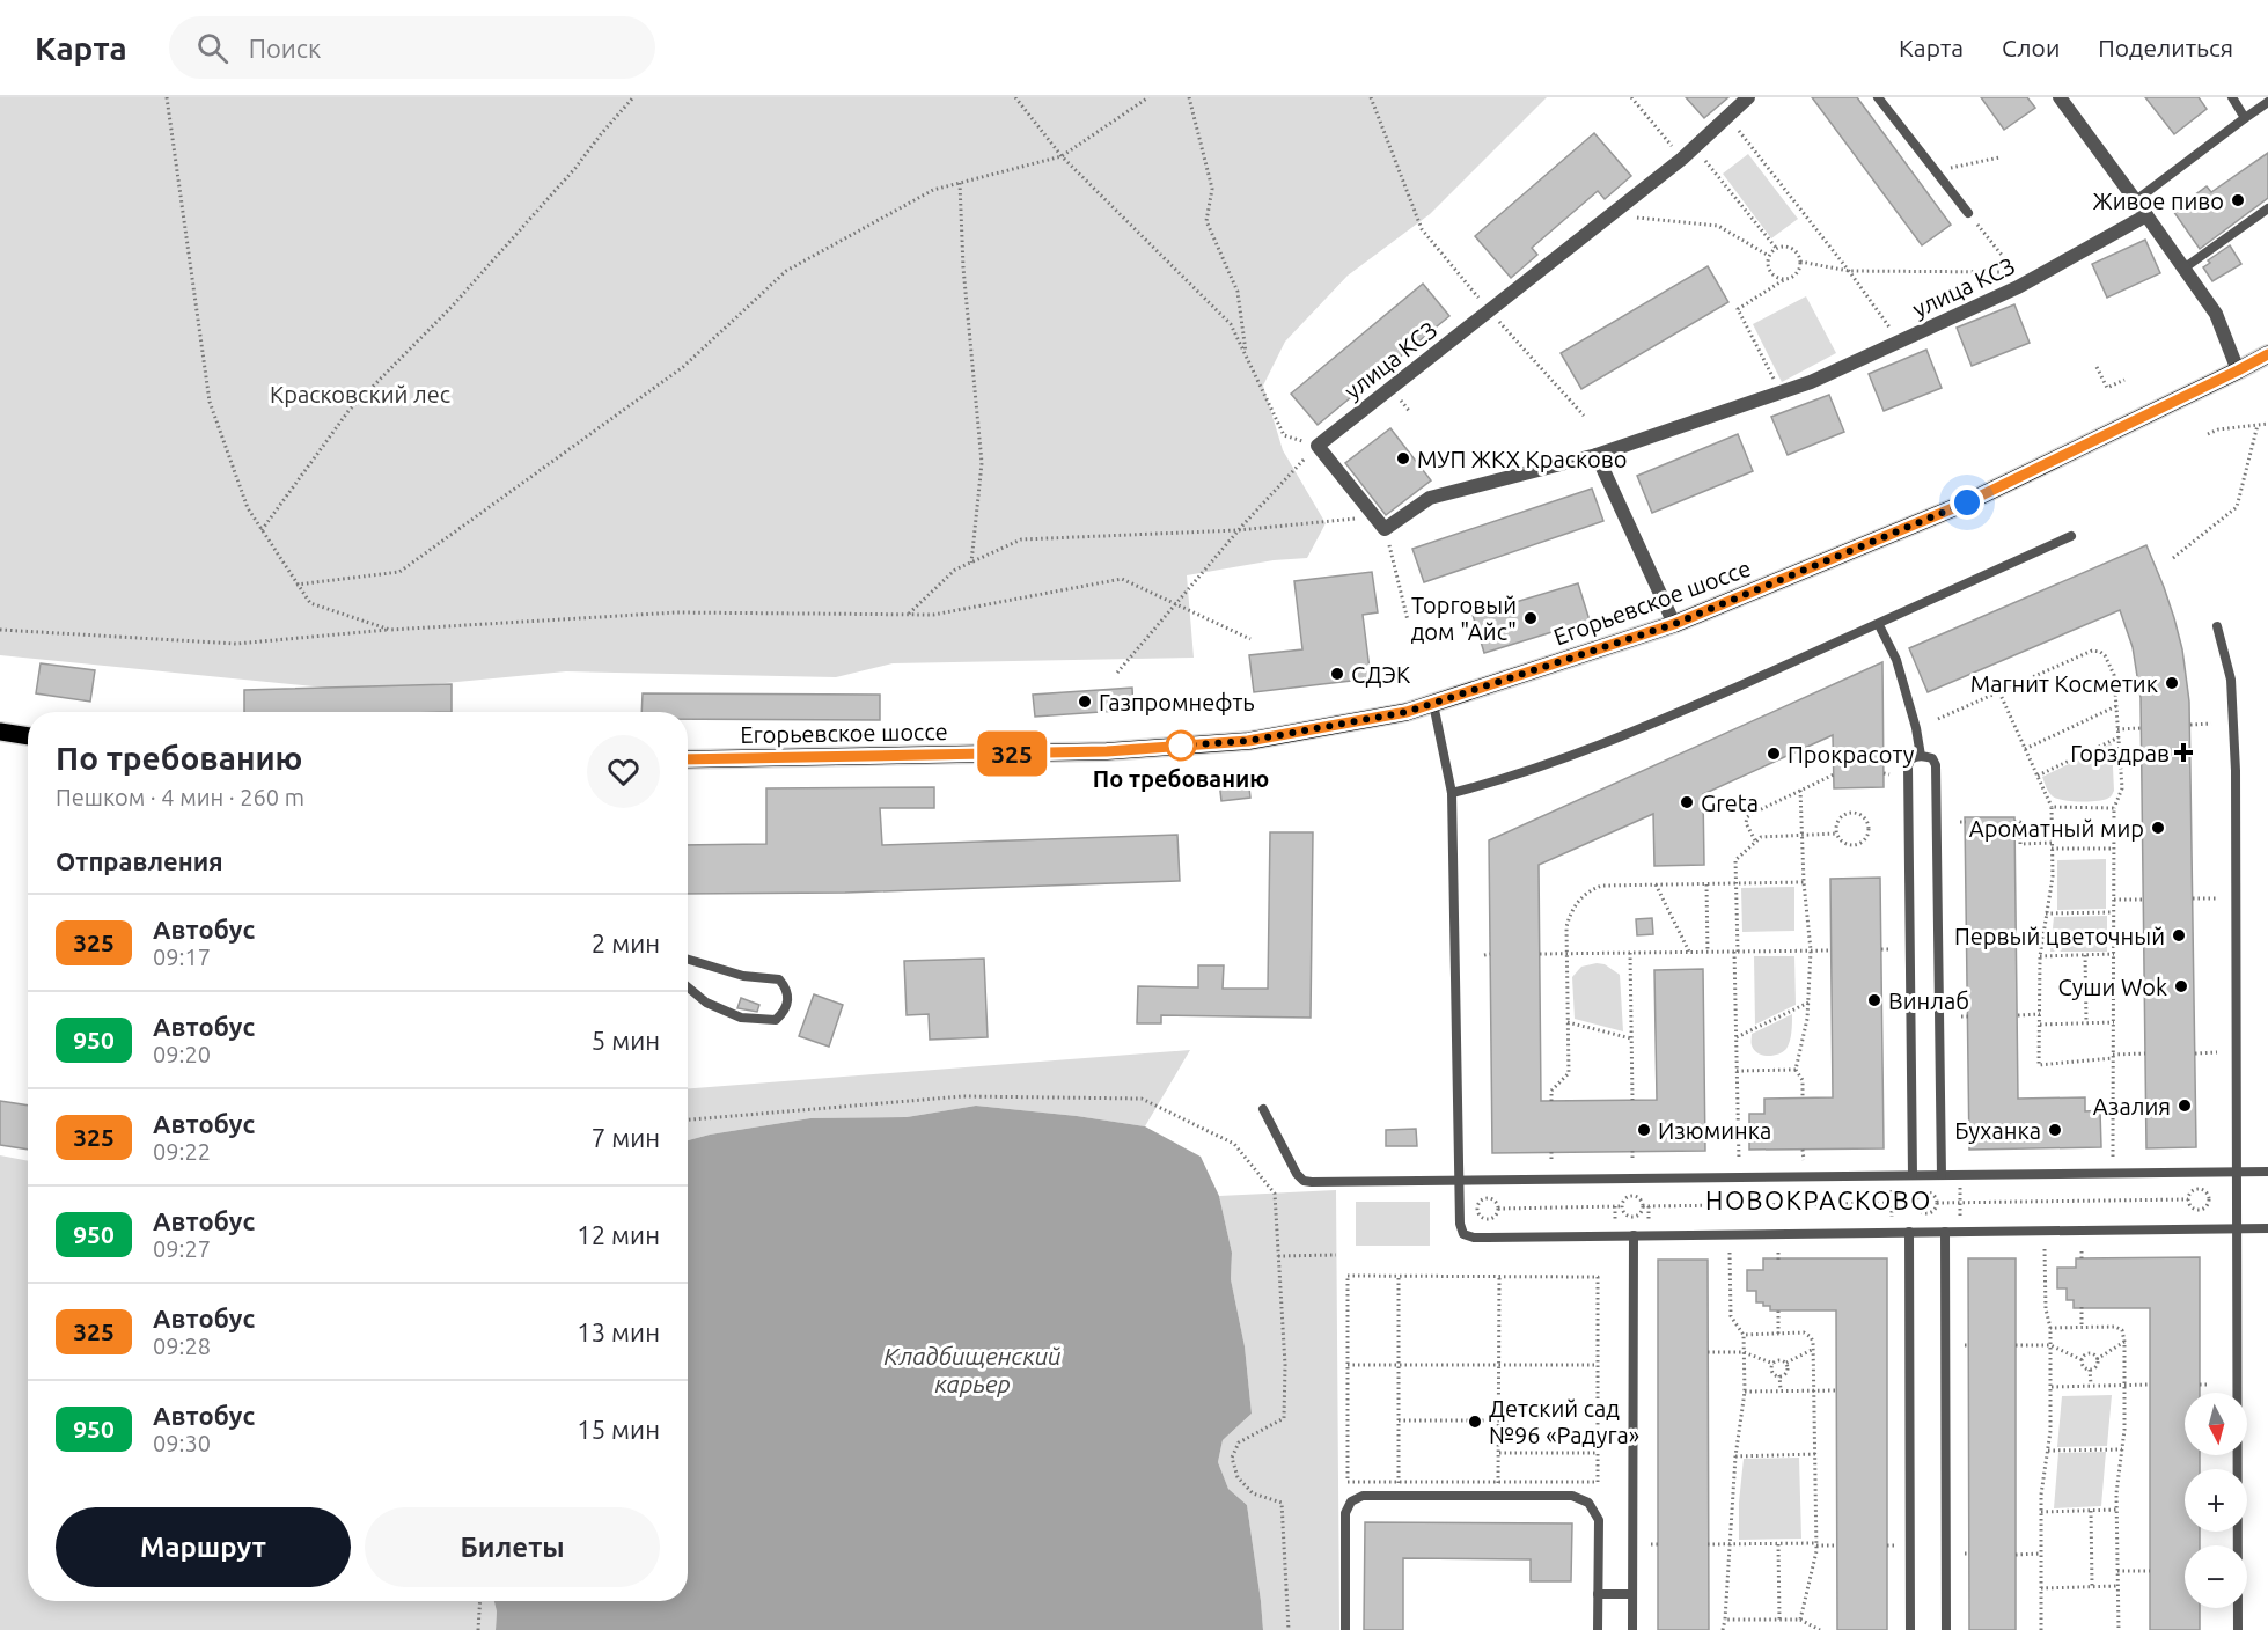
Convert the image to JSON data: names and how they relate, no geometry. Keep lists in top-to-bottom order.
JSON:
{
  "streets": {
    "main road": ["Егорьевское шоссе"],
    "street": ["улица КСЗ"]
  },
  "districts": ["НОВОКРАСКОВО"],
  "water": ["Кладбищенский карьер"],
  "parks": ["Красковский лес"],
  "places": {
    "other": [
      "Живое пиво",
      "МУП ЖКХ Красково",
      "Торговый дом \"Айс\"",
      "СДЭК",
      "Магнит Косметик",
      "Газпромнефть",
      "По требованию",
      "Прокрасоту",
      "Greta",
      "Ароматный мир",
      "Первый цветочный",
      "Суши Wok",
      "Винлаб",
      "Азалия",
      "Изюминка",
      "Буханка",
      "Детский сад №96 «Радуга»"
    ],
    "health": ["Горздрав"]
  },
  "lines": ["bus line 325"],
  "north": "bottom",
  "page": {
    "header": "Карта",
    "search": "Поиск",
    "nav": ["Карта", "Слои", "Поделиться"],
    "on_map": "325",
    "heading": [
      ["По требованию", "Пешком · 4 мин · 260 m"],
      "Отправления"
    ],
    "list": [
      {
        "mark": "325",
        "name": "Автобус",
        "note": "09:17",
        "value": "2 мин"
      },
      {
        "mark": "950",
        "name": "Автобус",
        "note": "09:20",
        "value": "5 мин"
      },
      {
        "mark": "325",
        "name": "Автобус",
        "note": "09:22",
        "value": "7 мин"
      },
      {
        "mark": "950",
        "name": "Автобус",
        "note": "09:27",
        "value": "12 мин"
      },
      {
        "mark": "325",
        "name": "Автобус",
        "note": "09:28",
        "value": "13 мин"
      },
      {
        "mark": "950",
        "name": "Автобус",
        "note": "09:30",
        "value": "15 мин"
      }
    ],
    "map_buttons": ["+", "−"],
    "buttons": ["Маршрут", "Билеты"]
  }
}
